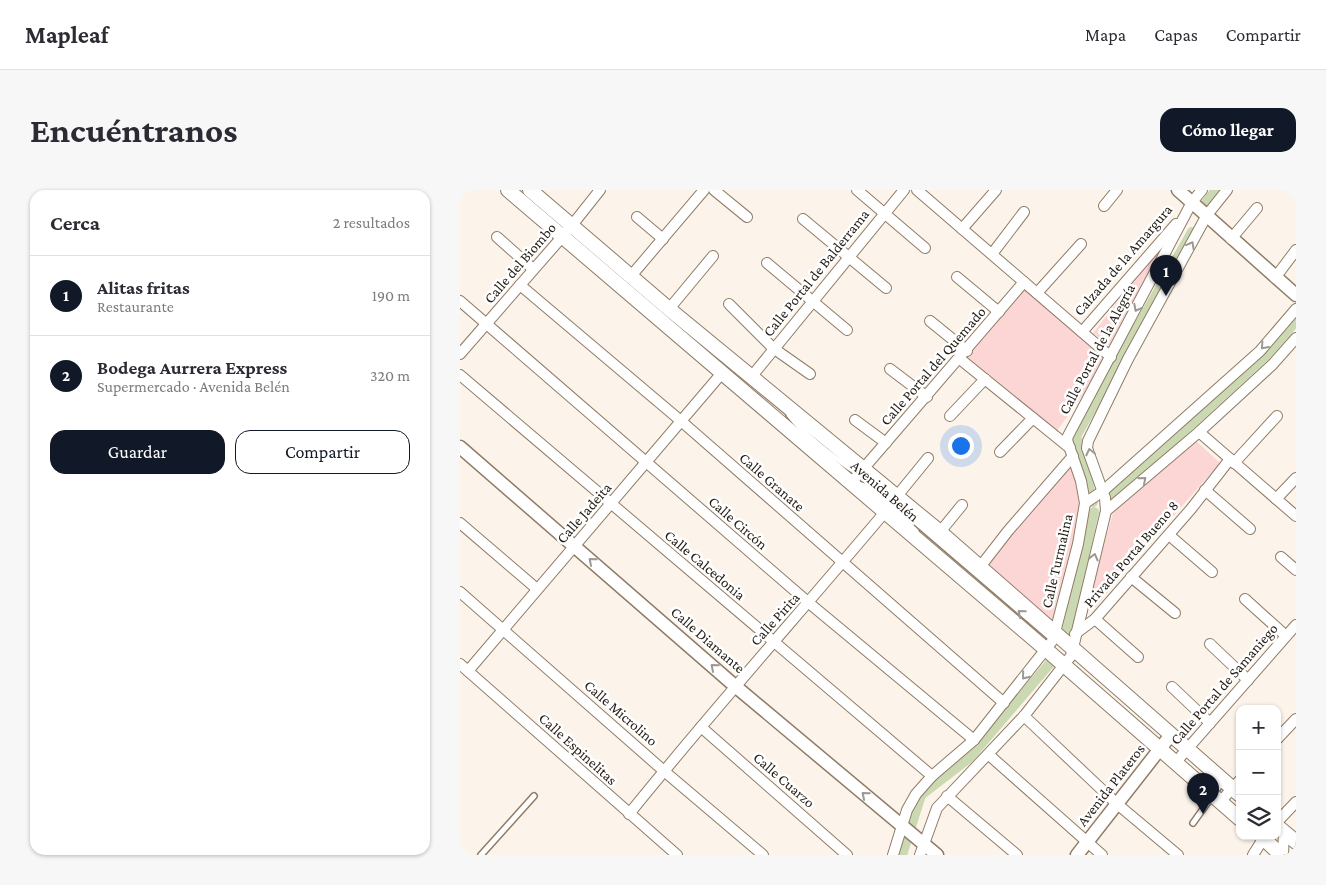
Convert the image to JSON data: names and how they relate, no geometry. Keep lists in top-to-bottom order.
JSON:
{
  "streets": {
    "main road": ["Avenida Belén"],
    "street": [
      "Calzada de la Amargura",
      "Calle del Biombo",
      "Calle Portal de Balderrama",
      "Calle Portal de la Alegría",
      "Calle Portal del Quemado",
      "Calle Granate",
      "Calle Jadeita",
      "Calle Circón",
      "Privada Portal Bueno 8",
      "Calle Turmalina",
      "Calle Calcedonia",
      "Calle Pirita",
      "Calle Diamante",
      "Calle Portal de Samaniego",
      "Calle Microlino",
      "Calle Espinelitas",
      "Calle Cuarzo",
      "Avenida Plateros"
    ]
  },
  "crossings": [
    ["Calzada de la Amargura", "Calle Portal de la Alegría"],
    ["Calle del Biombo", "Calle Granate"],
    ["Calle del Biombo", "Avenida Belén"],
    ["Calle del Biombo", "Calle Circón"],
    ["Calle Portal de Balderrama", "Avenida Belén"],
    ["Calle Portal de la Alegría", "Calle Turmalina"],
    ["Calle Portal del Quemado", "Avenida Belén"],
    ["Calle Granate", "Calle Jadeita"],
    ["Calle Granate", "Calle Turmalina"],
    ["Calle Granate", "Calle Pirita"],
    ["Avenida Belén", "Calle Jadeita"],
    ["Avenida Belén", "Calle Turmalina"],
    ["Avenida Belén", "Calle Pirita"],
    ["Avenida Belén", "Calle Portal de Samaniego"],
    ["Avenida Belén", "Avenida Plateros"],
    ["Calle Jadeita", "Calle Circón"],
    ["Calle Jadeita", "Calle Calcedonia"],
    ["Calle Jadeita", "Calle Diamante"],
    ["Calle Jadeita", "Calle Microlino"],
    ["Calle Jadeita", "Calle Espinelitas"],
    ["Calle Circón", "Calle Turmalina"],
    ["Calle Circón", "Calle Pirita"],
    ["Calle Turmalina", "Calle Calcedonia"],
    ["Calle Turmalina", "Calle Diamante"],
    ["Calle Calcedonia", "Calle Pirita"],
    ["Calle Pirita", "Calle Diamante"],
    ["Calle Pirita", "Calle Microlino"],
    ["Calle Pirita", "Calle Espinelitas"],
    ["Calle Pirita", "Calle Cuarzo"]
  ],
  "one_way": ["Calle Diamante"],
  "page": {
    "header": "Mapleaf",
    "nav": ["Mapa", "Capas", "Compartir"],
    "buttons": [
      "Cómo llegar",
      ["Guardar", "Compartir"]
    ],
    "title": "Encuéntranos",
    "heading": ["Cerca", "2 resultados"],
    "list": [
      {
        "mark": "1",
        "name": "Alitas fritas",
        "note": "Restaurante",
        "value": "190 m"
      },
      {
        "mark": "2",
        "name": "Bodega Aurrera Express",
        "note": "Supermercado · Avenida Belén",
        "value": "320 m"
      }
    ],
    "pins": ["1", "2"],
    "map_buttons": ["+", "−"]
  }
}
